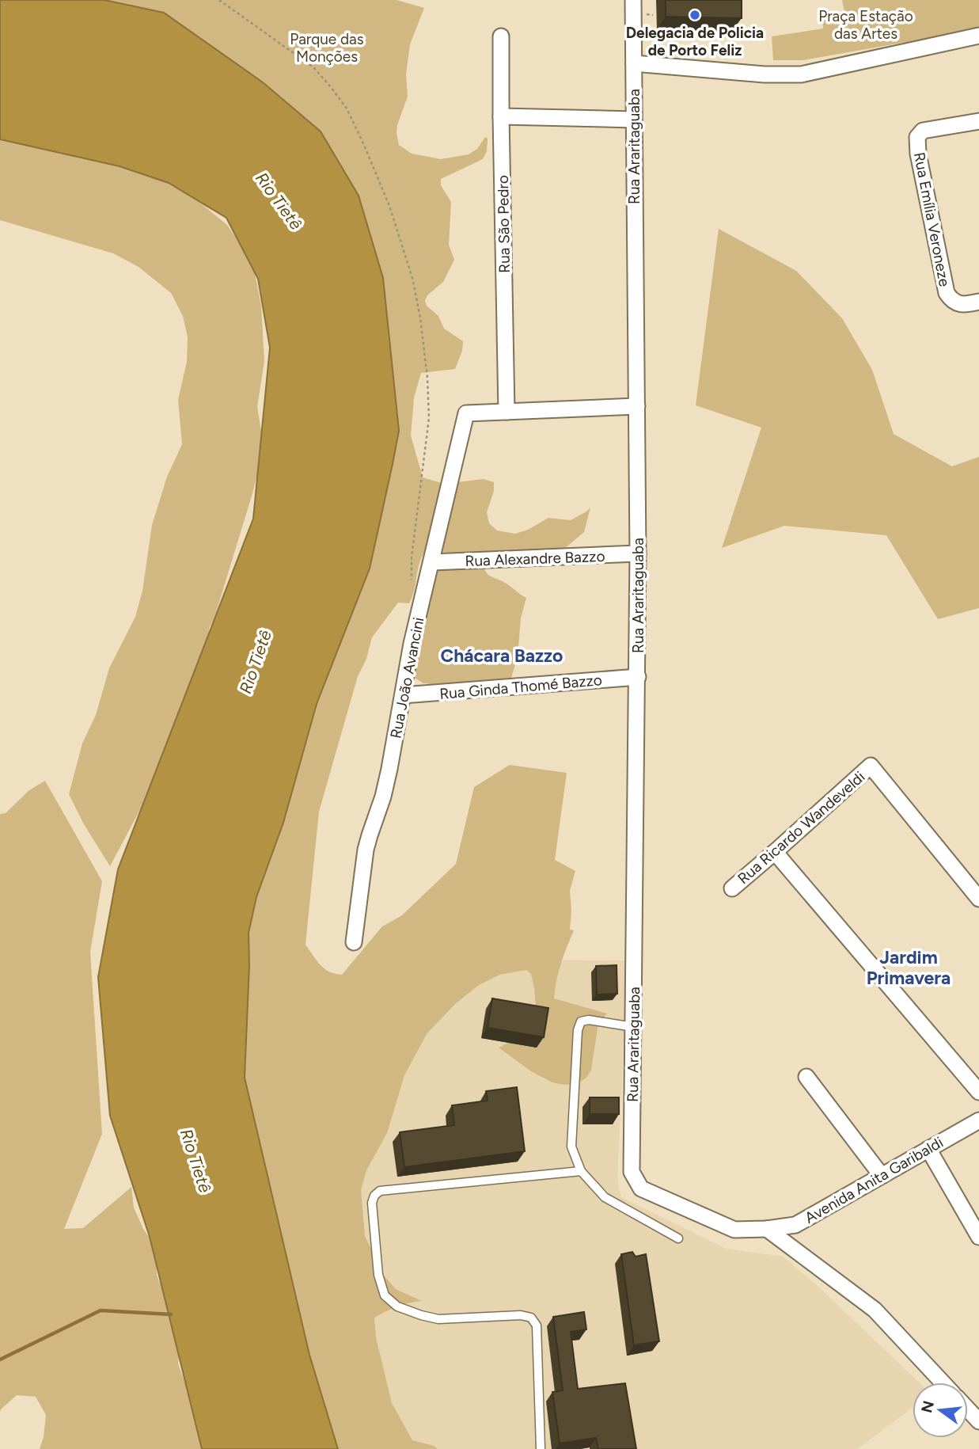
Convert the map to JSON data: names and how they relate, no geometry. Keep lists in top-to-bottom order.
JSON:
{
  "streets": {
    "street": [
      "Rua Araritaguaba",
      "Rua Emília Veroneze",
      "Rua São Pedro",
      "Rua Alexandre Bazzo",
      "Rua João Avancini",
      "Rua Ginda Thomé Bazzo",
      "Rua Ricardo Wandeveldi",
      "Avenida Anita Garibaldi"
    ]
  },
  "crossings": [
    ["Rua Araritaguaba", "Rua Alexandre Bazzo"],
    ["Rua Araritaguaba", "Rua Ginda Thomé Bazzo"],
    ["Rua Araritaguaba", "Avenida Anita Garibaldi"],
    ["Rua São Pedro", "Rua João Avancini"],
    ["Rua Alexandre Bazzo", "Rua João Avancini"],
    ["Rua João Avancini", "Rua Ginda Thomé Bazzo"]
  ],
  "districts": ["Chácara Bazzo", "Jardim Primavera"],
  "water": ["Rio Tietê"],
  "parks": ["Praça Estação das Artes", "Parque das Monções"],
  "places": ["Delegacia de Policia de Porto Feliz"],
  "north": "left"
}
